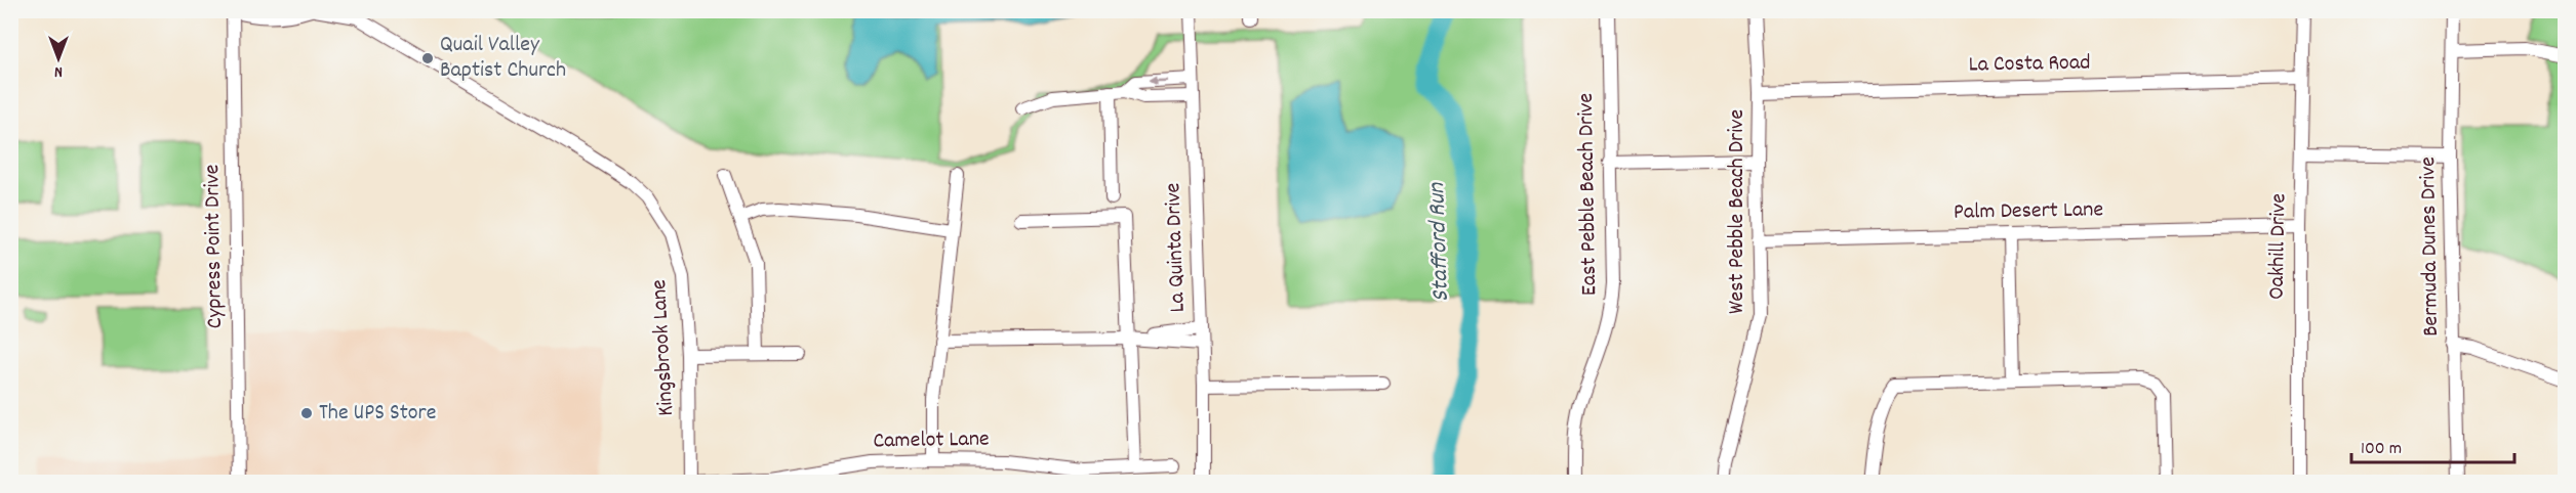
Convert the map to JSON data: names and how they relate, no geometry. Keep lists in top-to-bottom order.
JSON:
{
  "streets": {
    "street": [
      "La Costa Road",
      "East Pebble Beach Drive",
      "West Pebble Beach Drive",
      "Palm Desert Lane",
      "Cypress Point Drive",
      "Oakhill Drive",
      "Bermuda Dunes Drive",
      "La Quinta Drive",
      "Kingsbrook Lane",
      "Camelot Lane"
    ]
  },
  "crossings": [
    ["La Costa Road", "West Pebble Beach Drive"],
    ["La Costa Road", "Oakhill Drive"],
    ["West Pebble Beach Drive", "Palm Desert Lane"],
    ["Palm Desert Lane", "Oakhill Drive"],
    ["Cypress Point Drive", "Kingsbrook Lane"],
    ["Kingsbrook Lane", "Camelot Lane"]
  ],
  "water": ["Stafford Run"],
  "places": ["Quail Valley Baptist Church", "The UPS Store"],
  "scale_bar": "100 m",
  "north": "bottom"
}
